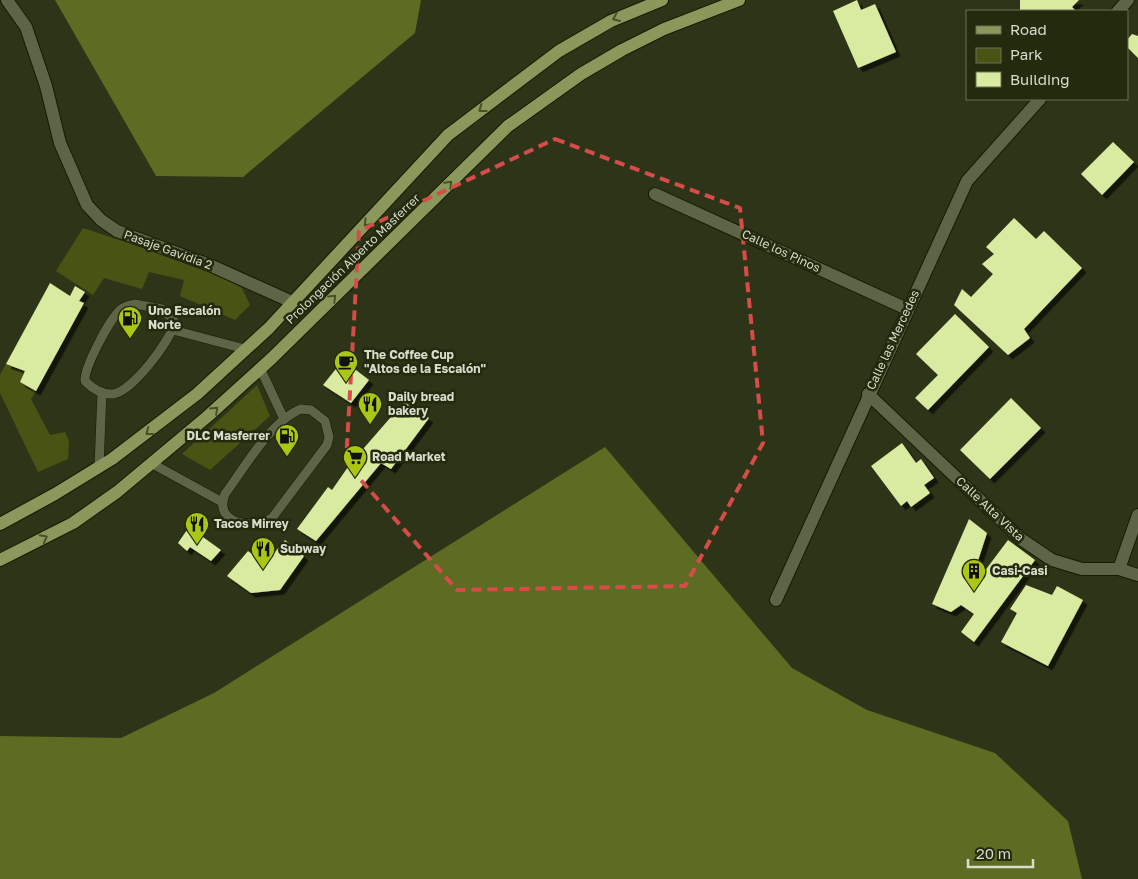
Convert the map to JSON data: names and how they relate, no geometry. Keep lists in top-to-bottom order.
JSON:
{
  "streets": {
    "main road": ["Prolongación Alberto Masferrer"],
    "street": [
      "Pasaje Gavidia 2",
      "Calle los Pinos",
      "Calle las Mercedes",
      "Calle Alta Vista"
    ]
  },
  "crossings": [
    ["Pasaje Gavidia 2", "Prolongación Alberto Masferrer"],
    ["Calle los Pinos", "Calle las Mercedes"],
    ["Calle las Mercedes", "Calle Alta Vista"]
  ],
  "places": {
    "fuel station": ["Uno Escalón Norte", "DLC Masferrer"],
    "cafe": ["The Coffee Cup \"Altos de la Escalón\""],
    "restaurant": ["Daily bread bakery", "Tacos Mirrey", "Subway"],
    "supermarket": ["Road Market"],
    "building": ["Casi-Casi"]
  },
  "legend": ["Road", "Park", "Building"],
  "scale_bar": "20 m"
}
